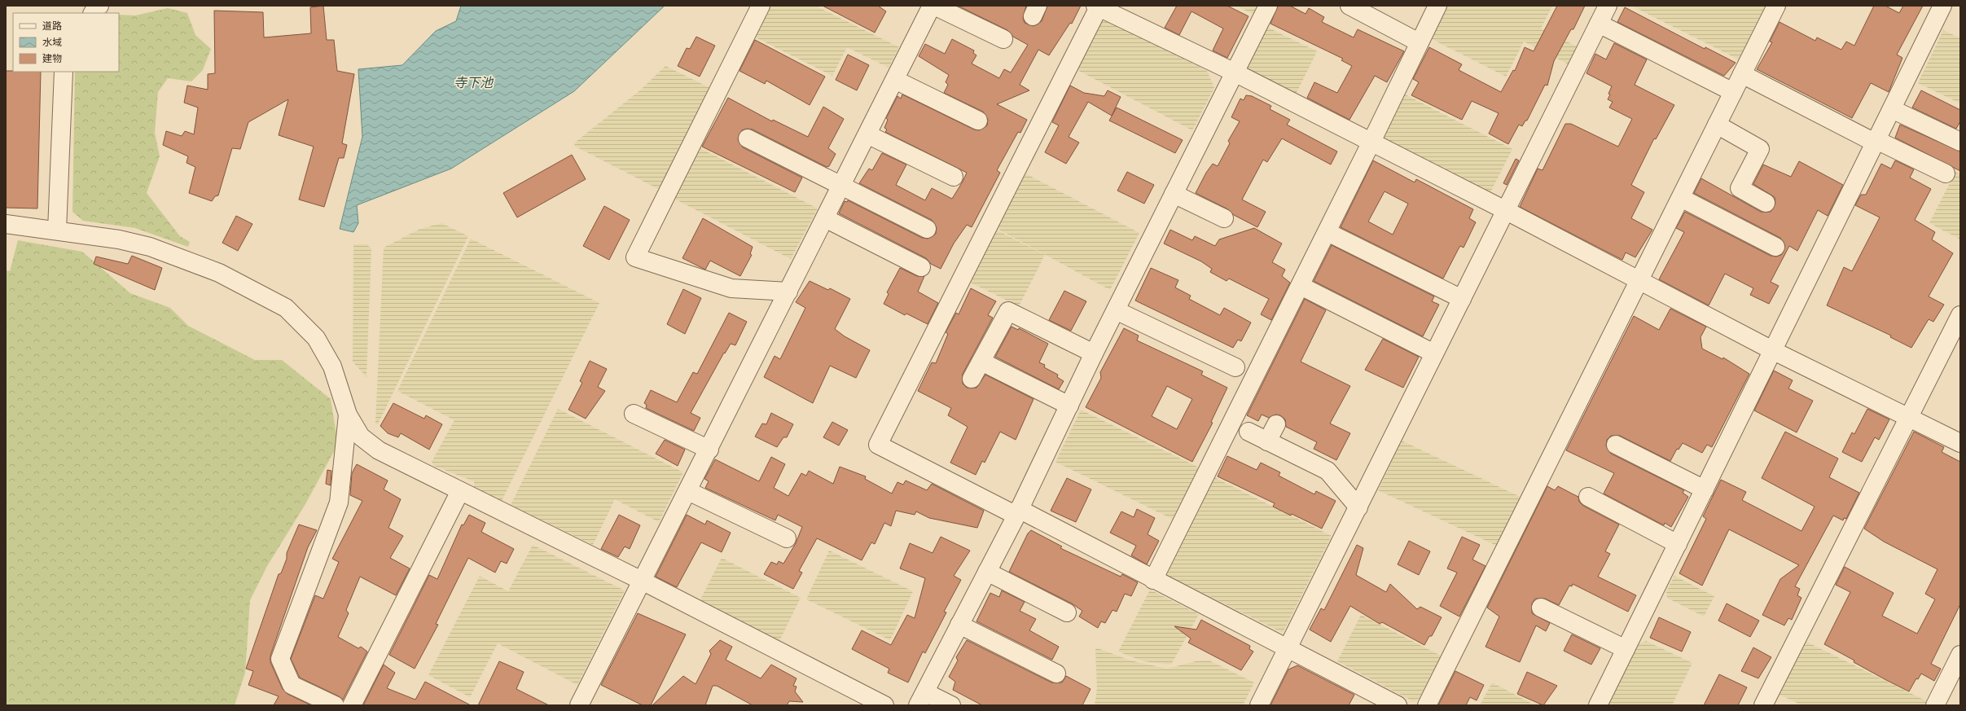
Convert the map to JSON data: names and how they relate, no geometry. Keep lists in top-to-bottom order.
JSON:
{
  "water": ["寺下池"],
  "legend": ["道路", "水域", "建物"]
}
